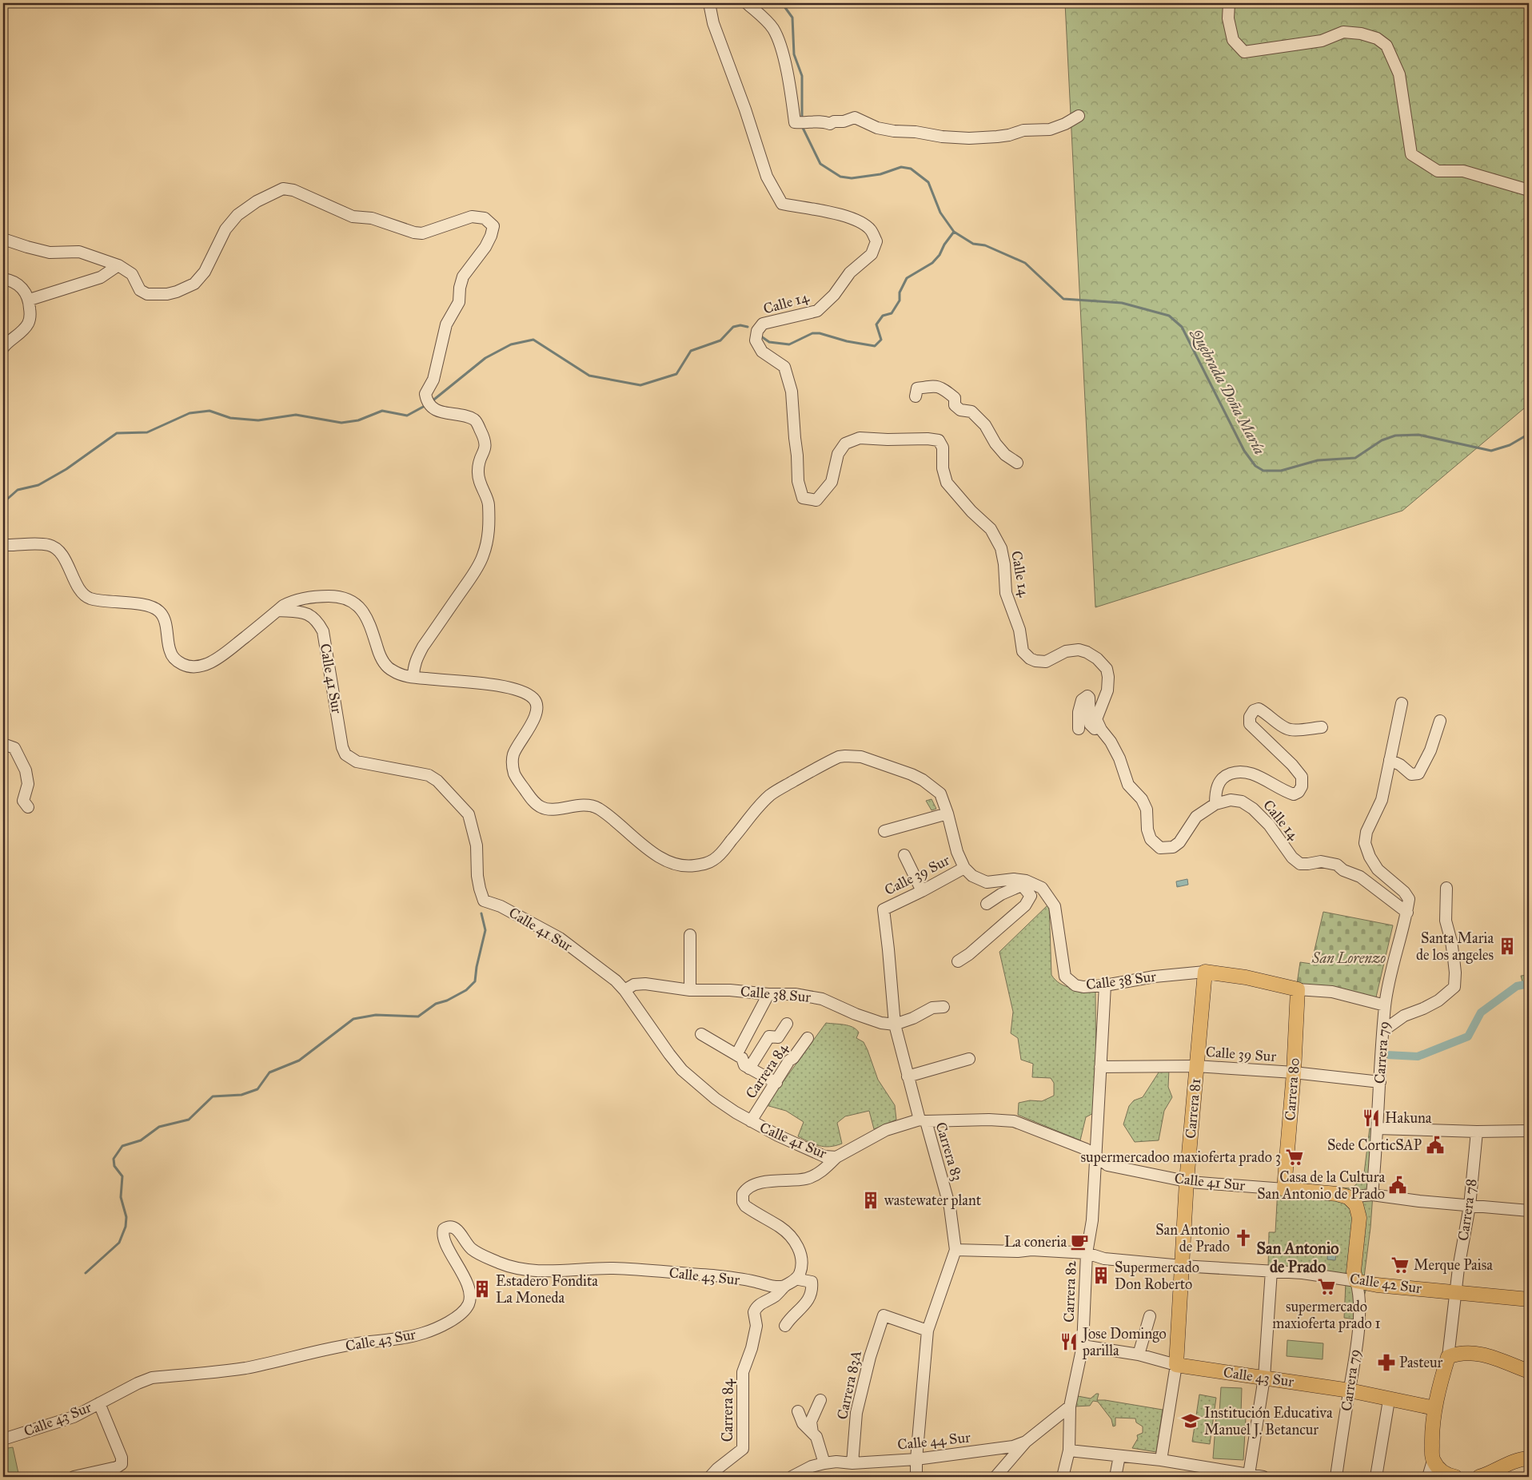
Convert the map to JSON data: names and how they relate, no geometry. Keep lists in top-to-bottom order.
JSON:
{
  "streets": {
    "main road": [
      "Calle 41 Sur",
      "Calle 38 Sur",
      "Carrera 79",
      "Carrera 80",
      "Carrera 81",
      "Carrera 78",
      "Calle 43 Sur",
      "Calle 42 Sur"
    ],
    "street": [
      "Calle 14",
      "Calle 39 Sur",
      "Carrera 84",
      "Carrera 83",
      "Carrera 82",
      "Carrera 83A",
      "Calle 44 Sur"
    ]
  },
  "crossings": [
    ["Calle 14", "Carrera 79"],
    ["Calle 41 Sur", "Calle 38 Sur"],
    ["Calle 41 Sur", "Carrera 79"],
    ["Calle 41 Sur", "Carrera 84"],
    ["Calle 41 Sur", "Carrera 80"],
    ["Calle 41 Sur", "Carrera 81"],
    ["Calle 41 Sur", "Carrera 83"],
    ["Calle 41 Sur", "Carrera 78"],
    ["Calle 41 Sur", "Carrera 82"],
    ["Calle 39 Sur", "Calle 38 Sur"],
    ["Calle 39 Sur", "Carrera 79"],
    ["Calle 39 Sur", "Carrera 80"],
    ["Calle 39 Sur", "Carrera 81"],
    ["Calle 39 Sur", "Carrera 83"],
    ["Calle 39 Sur", "Carrera 82"],
    ["Calle 38 Sur", "Carrera 79"],
    ["Calle 38 Sur", "Carrera 80"],
    ["Calle 38 Sur", "Carrera 81"],
    ["Calle 38 Sur", "Carrera 83"],
    ["Calle 38 Sur", "Carrera 82"],
    ["Carrera 79", "Calle 43 Sur"],
    ["Carrera 79", "Calle 42 Sur"],
    ["Carrera 84", "Calle 43 Sur"],
    ["Carrera 81", "Calle 43 Sur"],
    ["Carrera 81", "Calle 42 Sur"],
    ["Carrera 83", "Calle 42 Sur"],
    ["Carrera 83", "Carrera 83A"],
    ["Carrera 83", "Calle 44 Sur"],
    ["Carrera 78", "Calle 43 Sur"],
    ["Carrera 78", "Calle 42 Sur"],
    ["Calle 43 Sur", "Carrera 82"],
    ["Calle 42 Sur", "Carrera 82"],
    ["Carrera 82", "Calle 44 Sur"],
    ["Carrera 83A", "Calle 44 Sur"]
  ],
  "districts": ["San Antonio de Prado"],
  "water": ["Quebrada Doña María"],
  "parks": ["San Lorenzo"],
  "places": {
    "building": [
      "Santa Maria de los angeles",
      "wastewater plant",
      "Supermercado Don Roberto",
      "Estadero Fondita La Moneda"
    ],
    "restaurant": ["Hakuna", "Jose Domingo parilla"],
    "public building": ["Sede CorticSAP", "Casa de la Cultura San Antonio de Prado"],
    "supermarket": ["supermercadoo maxioferta prado 3", "Merque Paisa", "supermercado maxioferta prado 1"],
    "church": ["San Antonio de Prado"],
    "cafe": ["La coneria"],
    "pharmacy": ["Pasteur"],
    "school or university": ["Institución Educativa Manuel J. Betancur"]
  }
}
